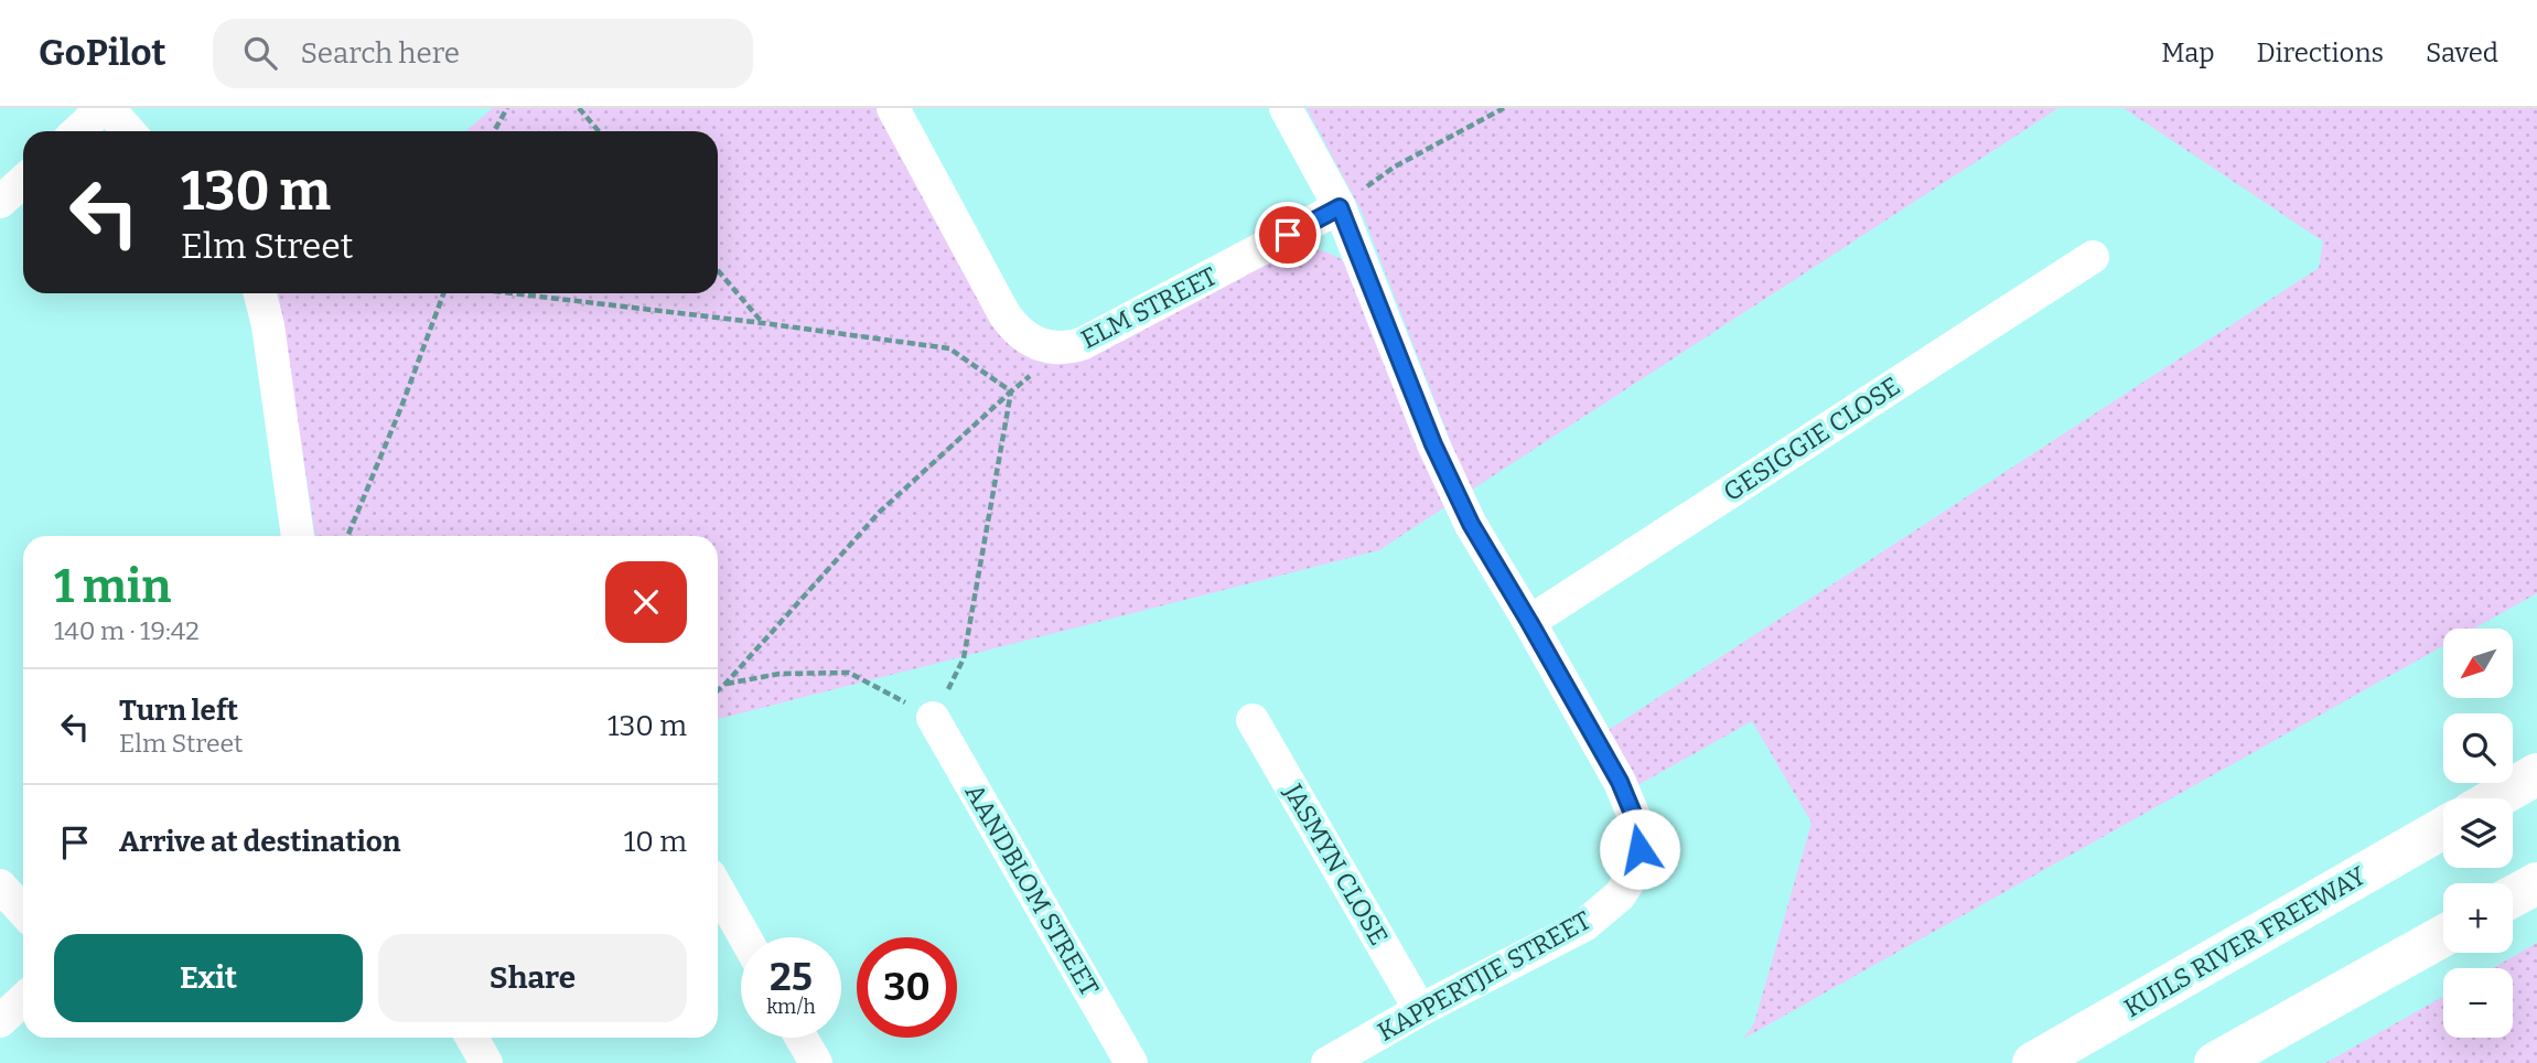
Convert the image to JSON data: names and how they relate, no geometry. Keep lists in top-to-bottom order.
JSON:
{
  "streets": {
    "highway": ["KUILS RIVER FREEWAY"],
    "street": [
      "ELM STREET",
      "GESIGGIE CLOSE",
      "JASMYN CLOSE",
      "AANDBLOM STREET",
      "KAPPERTJIE STREET"
    ]
  },
  "crossings": [
    ["ELM STREET", "KAPPERTJIE STREET"],
    ["GESIGGIE CLOSE", "KAPPERTJIE STREET"],
    ["JASMYN CLOSE", "KAPPERTJIE STREET"]
  ],
  "north": "bottom left",
  "page": {
    "header": "GoPilot",
    "search": "Search here",
    "nav": ["Map", "Directions", "Saved"],
    "turn": ["130 m", "Elm Street"],
    "heading": ["1 min", "140 m · 19:42"],
    "map_buttons": ["+", "−"],
    "list": [
      {
        "name": "Turn left",
        "note": "Elm Street",
        "value": "130 m"
      },
      {
        "name": "Arrive at destination",
        "value": "10 m"
      }
    ],
    "buttons": ["Exit", "Share"],
    "speed": "25 km/h",
    "limit": "30"
  }
}
